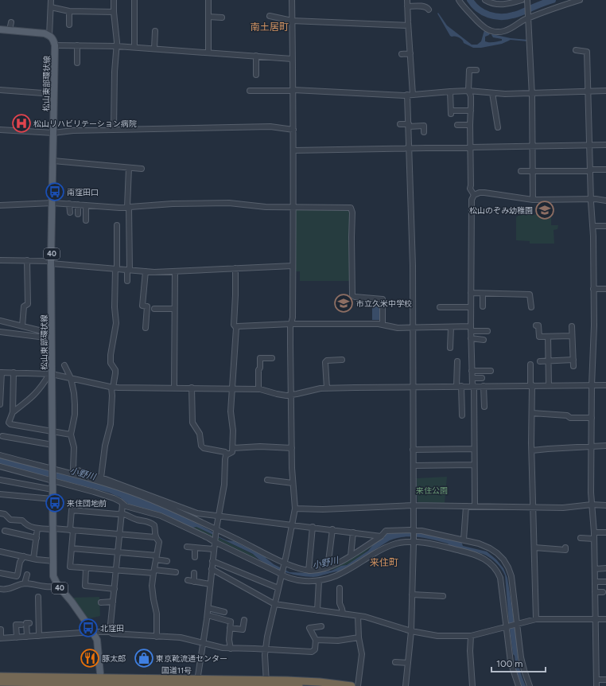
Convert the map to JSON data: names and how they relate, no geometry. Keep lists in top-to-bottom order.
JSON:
{
  "streets": {
    "highway": ["国道11号"],
    "main road": ["松山東部環状線", "40"]
  },
  "crossings": [
    ["松山東部環状線", "国道11号"]
  ],
  "districts": ["南土居町", "来住町"],
  "water": ["小野川"],
  "parks": ["来住公園"],
  "places": {
    "hospital": ["松山リハビリテーション病院"],
    "bus stop": ["南窪田口", "来住団地前", "北窪田"],
    "school or university": ["松山のぞみ幼稚園", "市立久米中学校"],
    "restaurant": ["豚太郎"],
    "shop": ["東京靴流通センター"]
  },
  "scale_bar": "100 m"
}
